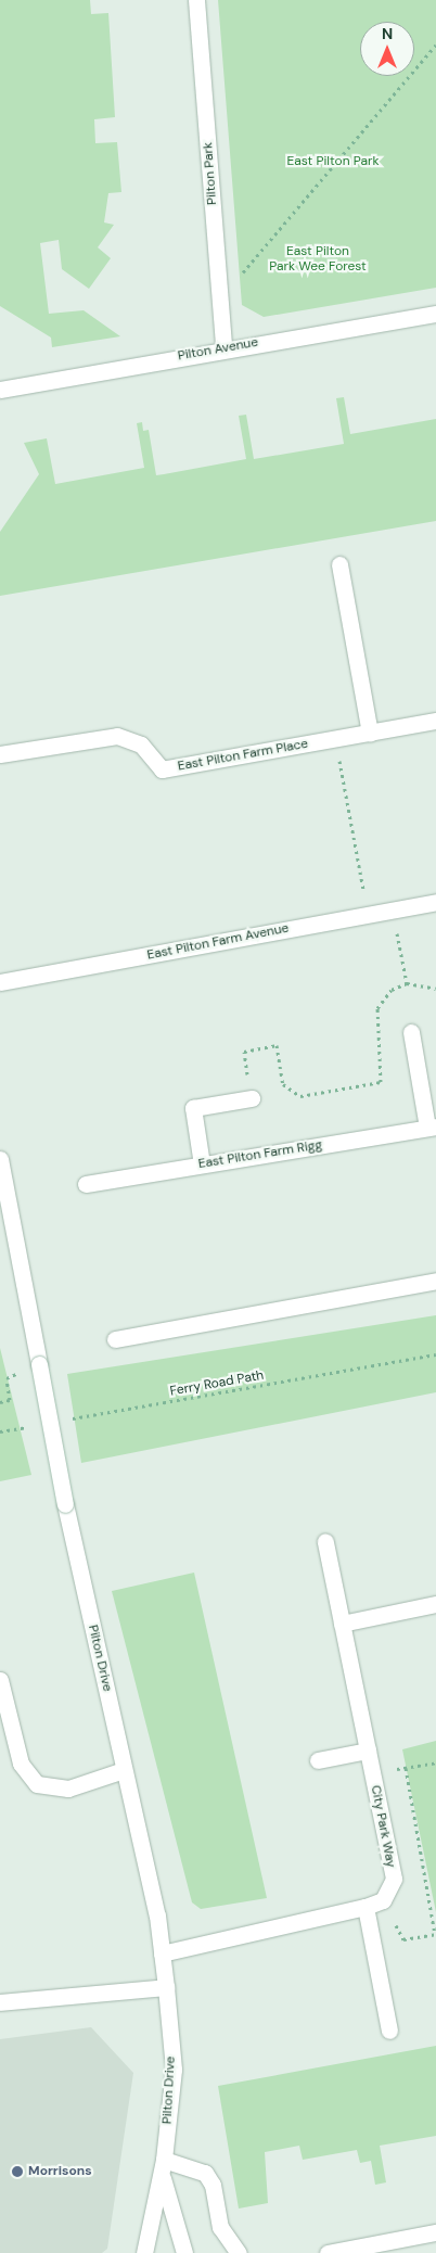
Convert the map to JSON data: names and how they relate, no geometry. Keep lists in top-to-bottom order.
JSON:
{
  "streets": {
    "street": [
      "Pilton Park",
      "Pilton Avenue",
      "East Pilton Farm Place",
      "East Pilton Farm Avenue",
      "East Pilton Farm Rigg",
      "Pilton Drive",
      "City Park Way"
    ],
    "path": ["Ferry Road Path"]
  },
  "crossings": [
    ["Pilton Park", "Pilton Avenue"]
  ],
  "parks": ["East Pilton Park", "East Pilton Park Wee Forest"],
  "places": ["Morrisons"],
  "north": "top"
}
